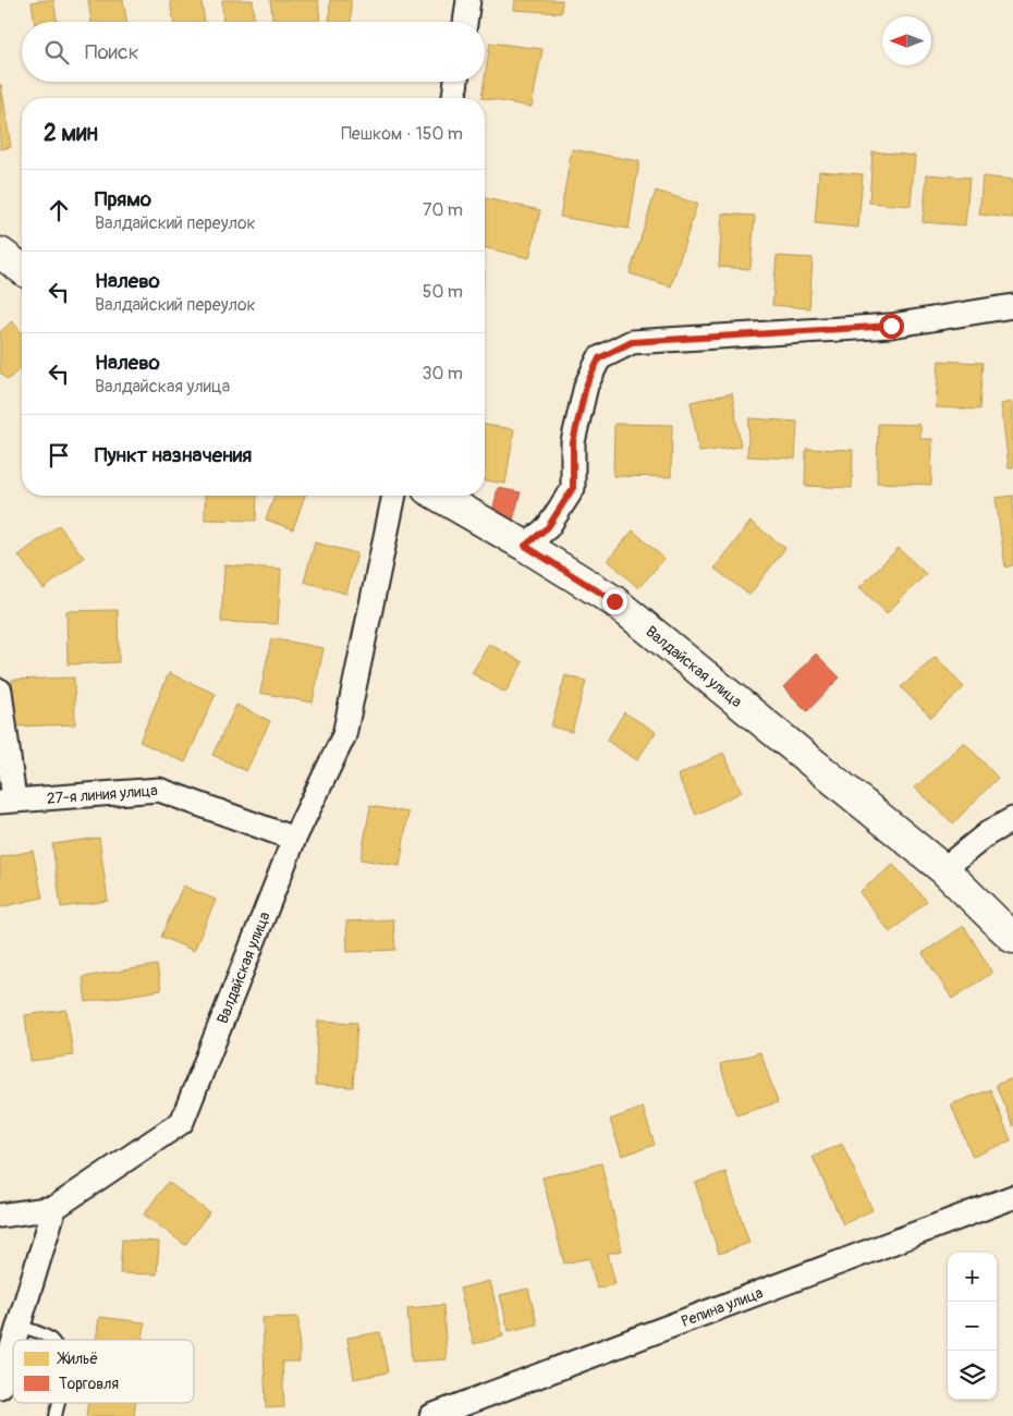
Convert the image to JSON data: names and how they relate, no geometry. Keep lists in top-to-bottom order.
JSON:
{
  "streets": {
    "street": ["Валдайская улица", "27-я линия улица", "Репина улица"]
  },
  "crossings": [
    ["Валдайская улица", "27-я линия улица"]
  ],
  "legend": ["Жильё", "Торговля"],
  "north": "left",
  "page": {
    "search": "Поиск",
    "heading": ["2 мин", "Пешком · 150 m"],
    "list": [
      ["Прямо", "Валдайский переулок", "70 m"],
      ["Налево", "Валдайский переулок", "50 m"],
      ["Налево", "Валдайская улица", "30 m"],
      "Пункт назначения"
    ],
    "map_buttons": ["+", "−"]
  }
}
